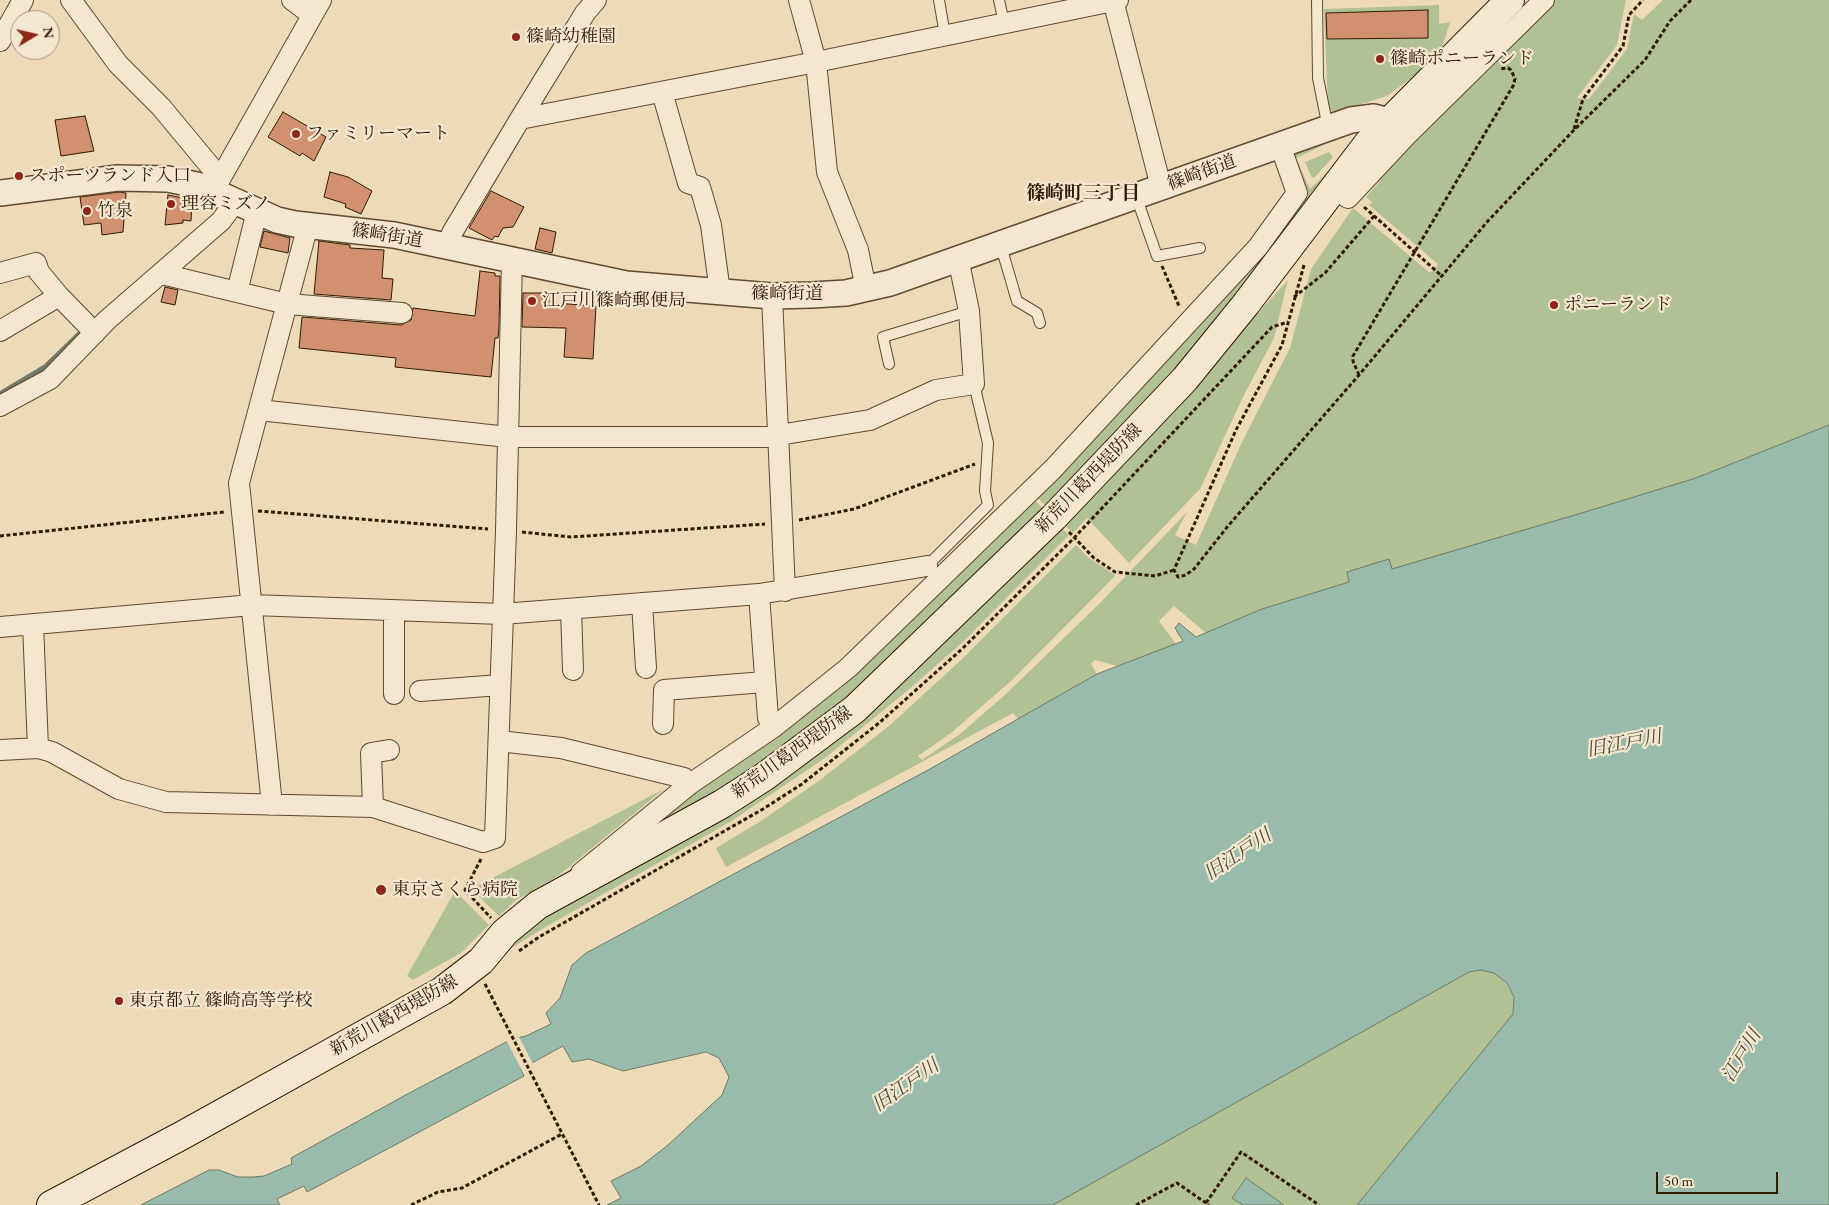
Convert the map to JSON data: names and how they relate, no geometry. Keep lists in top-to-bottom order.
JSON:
{
  "streets": {
    "main road": ["新荒川葛西堤防線"],
    "street": ["篠崎街道"]
  },
  "crossings": [
    ["篠崎街道", "新荒川葛西堤防線"]
  ],
  "districts": ["篠崎町三丁目"],
  "water": ["旧江戸川", "江戸川"],
  "places": [
    "篠崎幼稚園",
    "篠崎ポニーランド",
    "ファミリーマート",
    "スポーツランド入口",
    "理容ミズノ",
    "竹泉",
    "江戸川篠崎郵便局",
    "ポニーランド",
    "東京さくら病院",
    "東京都立 篠崎高等学校"
  ],
  "scale_bar": "50 m",
  "north": "right"
}
